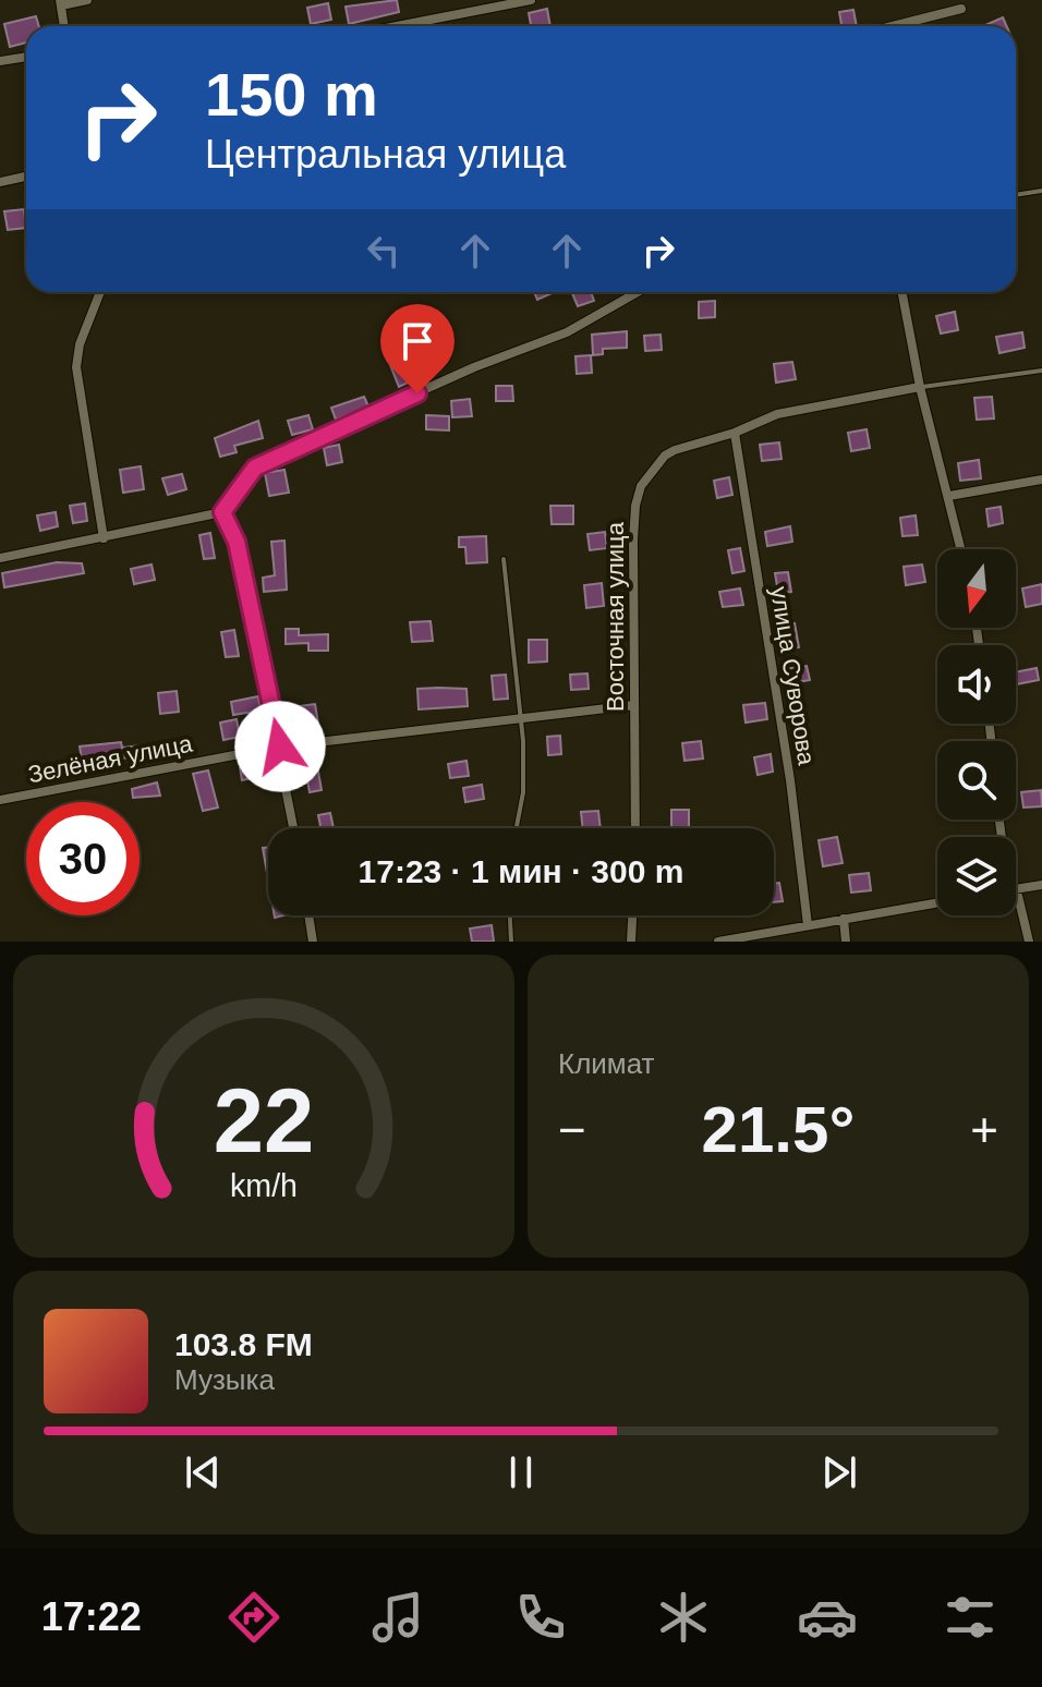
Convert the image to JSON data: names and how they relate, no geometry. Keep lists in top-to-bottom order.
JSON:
{
  "streets": {
    "street": ["Восточная улица", "улица Суворова", "Зелёная улица"]
  },
  "crossings": [
    ["Восточная улица", "улица Суворова"],
    ["Восточная улица", "Зелёная улица"]
  ],
  "north": "bottom",
  "page": {
    "turn": ["150 m", "Центральная улица"],
    "limit": "30",
    "trip": "17:23 · 1 мин · 300 m",
    "tile": "Климат",
    "heat": ["−", "21.5°", "+"],
    "song": ["103.8 FM", "Музыка"],
    "tabs": "17:22",
    "gauge": ["22", "km/h"]
  }
}
